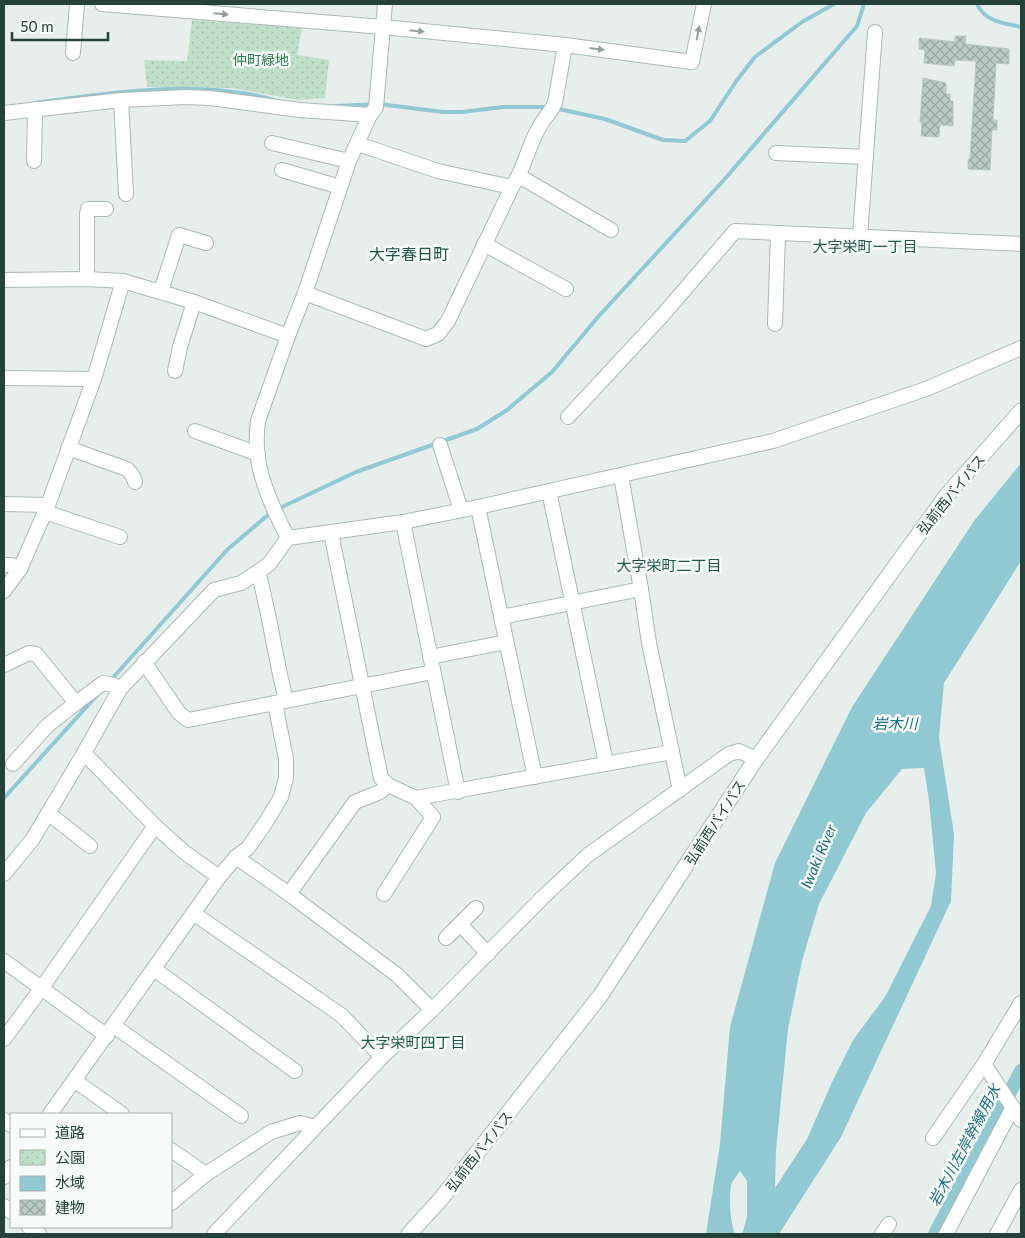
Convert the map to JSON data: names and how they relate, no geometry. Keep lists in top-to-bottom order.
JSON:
{
  "streets": {
    "street": ["弘前西バイパス"]
  },
  "districts": [
    "大字栄町一丁目",
    "大字春日町",
    "大字栄町二丁目",
    "大字栄町四丁目"
  ],
  "water": ["岩木川", "Iwaki River", "岩木川左岸幹線用水"],
  "parks": ["仲町緑地"],
  "legend": [
    "道路",
    "公園",
    "水域",
    "建物"
  ],
  "scale_bar": "50 m"
}
